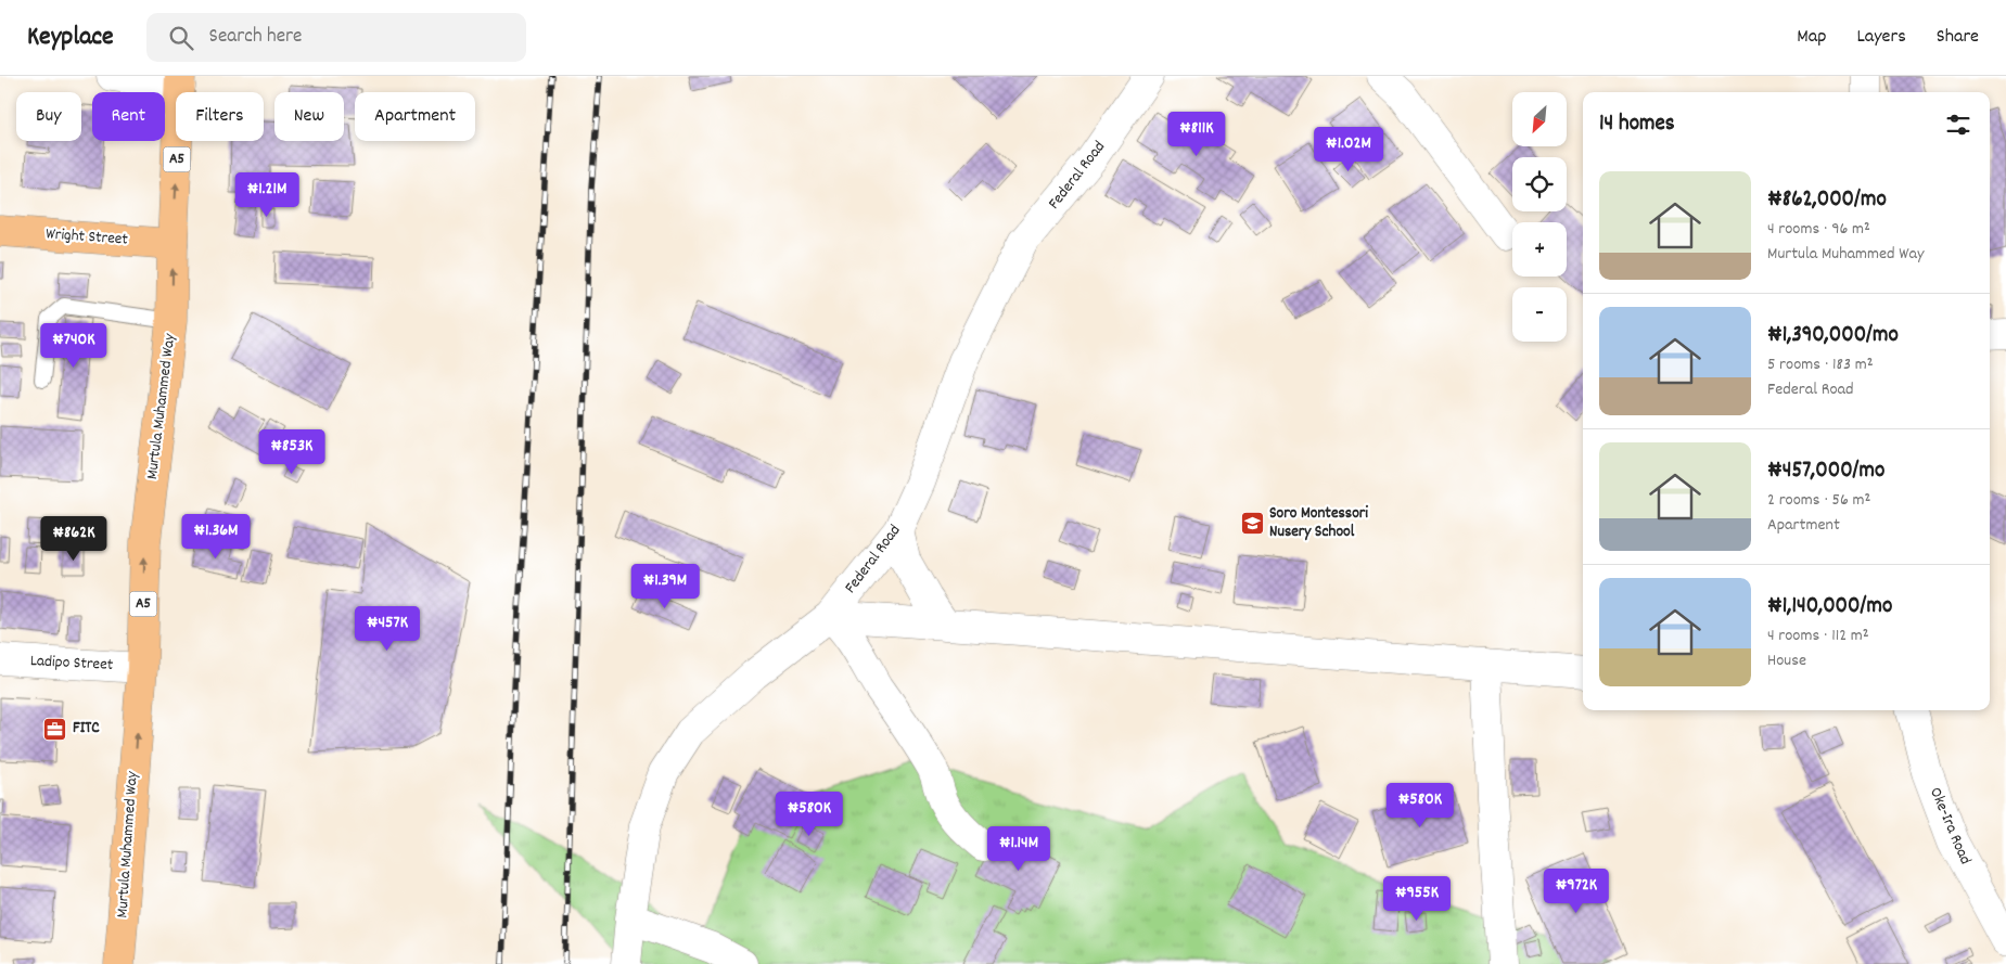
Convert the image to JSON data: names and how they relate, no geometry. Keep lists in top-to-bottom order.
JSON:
{
  "streets": {
    "main road": ["A5", "Wright Street", "Murtula Muhammed Way"],
    "street": ["Federal Road", "Ladipo Street", "Oke-Ira Road"]
  },
  "crossings": [
    ["Wright Street", "Murtula Muhammed Way"],
    ["Murtula Muhammed Way", "Ladipo Street"]
  ],
  "one_way": ["Murtula Muhammed Way"],
  "places": {
    "school or university": ["Soro Montessori Nusery School"],
    "office": ["FITC"]
  },
  "north": "bottom left",
  "page": {
    "header": "Keyplace",
    "search": "Search here",
    "nav": ["Map", "Layers", "Share"],
    "map_buttons": ["+", "−"],
    "chip": [
      "Buy",
      "Rent",
      "Filters",
      "New",
      "Apartment"
    ],
    "heading": "14 homes",
    "price": [
      "₦811K",
      "₦1.02M",
      "₦1.21M",
      "₦740K",
      "₦853K",
      "₦1.36M",
      "₦862K",
      "₦1.39M",
      "₦457K",
      "₦580K",
      "₦580K",
      "₦1.14M",
      "₦972K",
      "₦955K"
    ],
    "list": [
      {
        "name": "₦862,000/mo",
        "note": "4 rooms · 96 m² · Murtula Muhammed Way"
      },
      {
        "name": "₦1,390,000/mo",
        "note": "5 rooms · 183 m² · Federal Road"
      },
      {
        "name": "₦457,000/mo",
        "note": "2 rooms · 56 m² · Apartment"
      },
      {
        "name": "₦1,140,000/mo",
        "note": "4 rooms · 112 m² · House"
      }
    ]
  }
}
